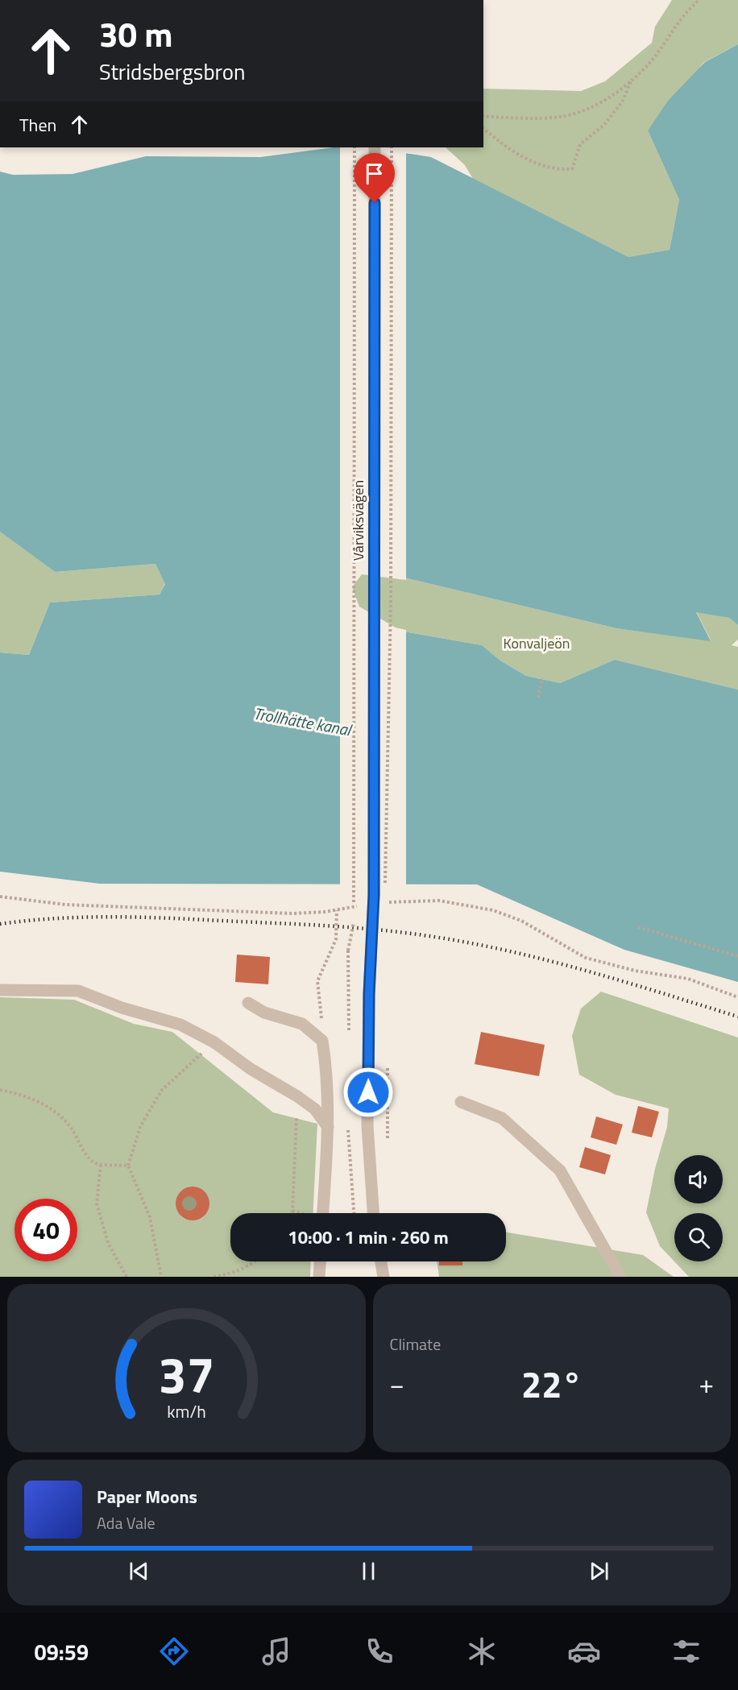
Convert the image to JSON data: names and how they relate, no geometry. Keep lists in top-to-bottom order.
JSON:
{
  "streets": {
    "street": ["Vårviksvägen"]
  },
  "water": ["Trollhätte kanal"],
  "parks": ["Konvaljeön"],
  "page": {
    "turn": ["30 m", "Stridsbergsbron"],
    "then": "Then",
    "limit": "40",
    "trip": "10:00 · 1 min · 260 m",
    "tile": "Climate",
    "heat": ["−", "22°", "+"],
    "song": ["Paper Moons", "Ada Vale"],
    "tabs": "09:59",
    "gauge": ["37", "km/h"]
  }
}
